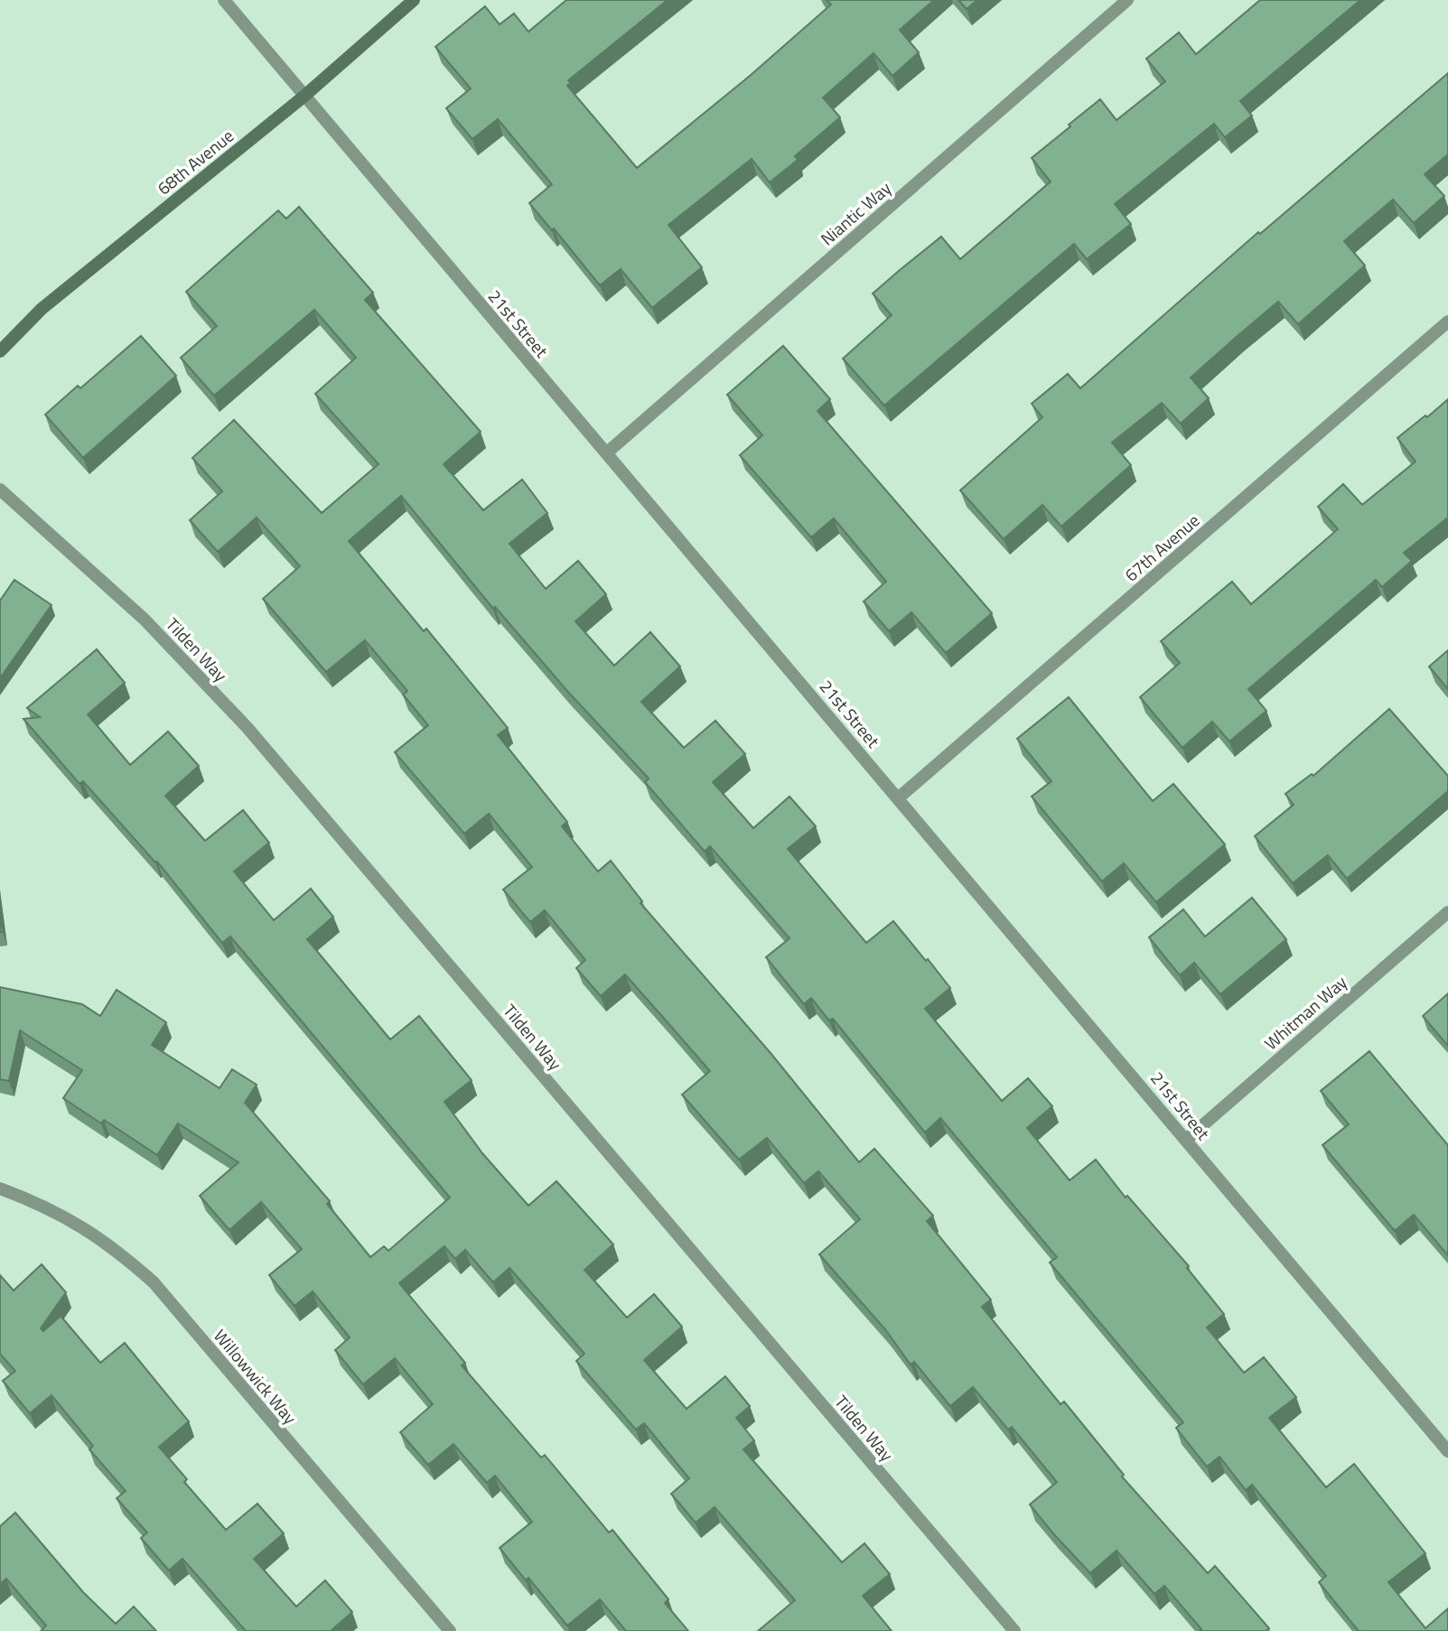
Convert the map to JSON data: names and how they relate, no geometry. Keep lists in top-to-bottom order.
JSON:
{
  "streets": {
    "street": [
      "68th Avenue",
      "Niantic Way",
      "21st Street",
      "67th Avenue",
      "Tilden Way",
      "Whitman Way",
      "Willowwick Way"
    ]
  },
  "crossings": [
    ["68th Avenue", "21st Street"],
    ["Niantic Way", "21st Street"],
    ["21st Street", "67th Avenue"],
    ["21st Street", "Whitman Way"]
  ]
}
